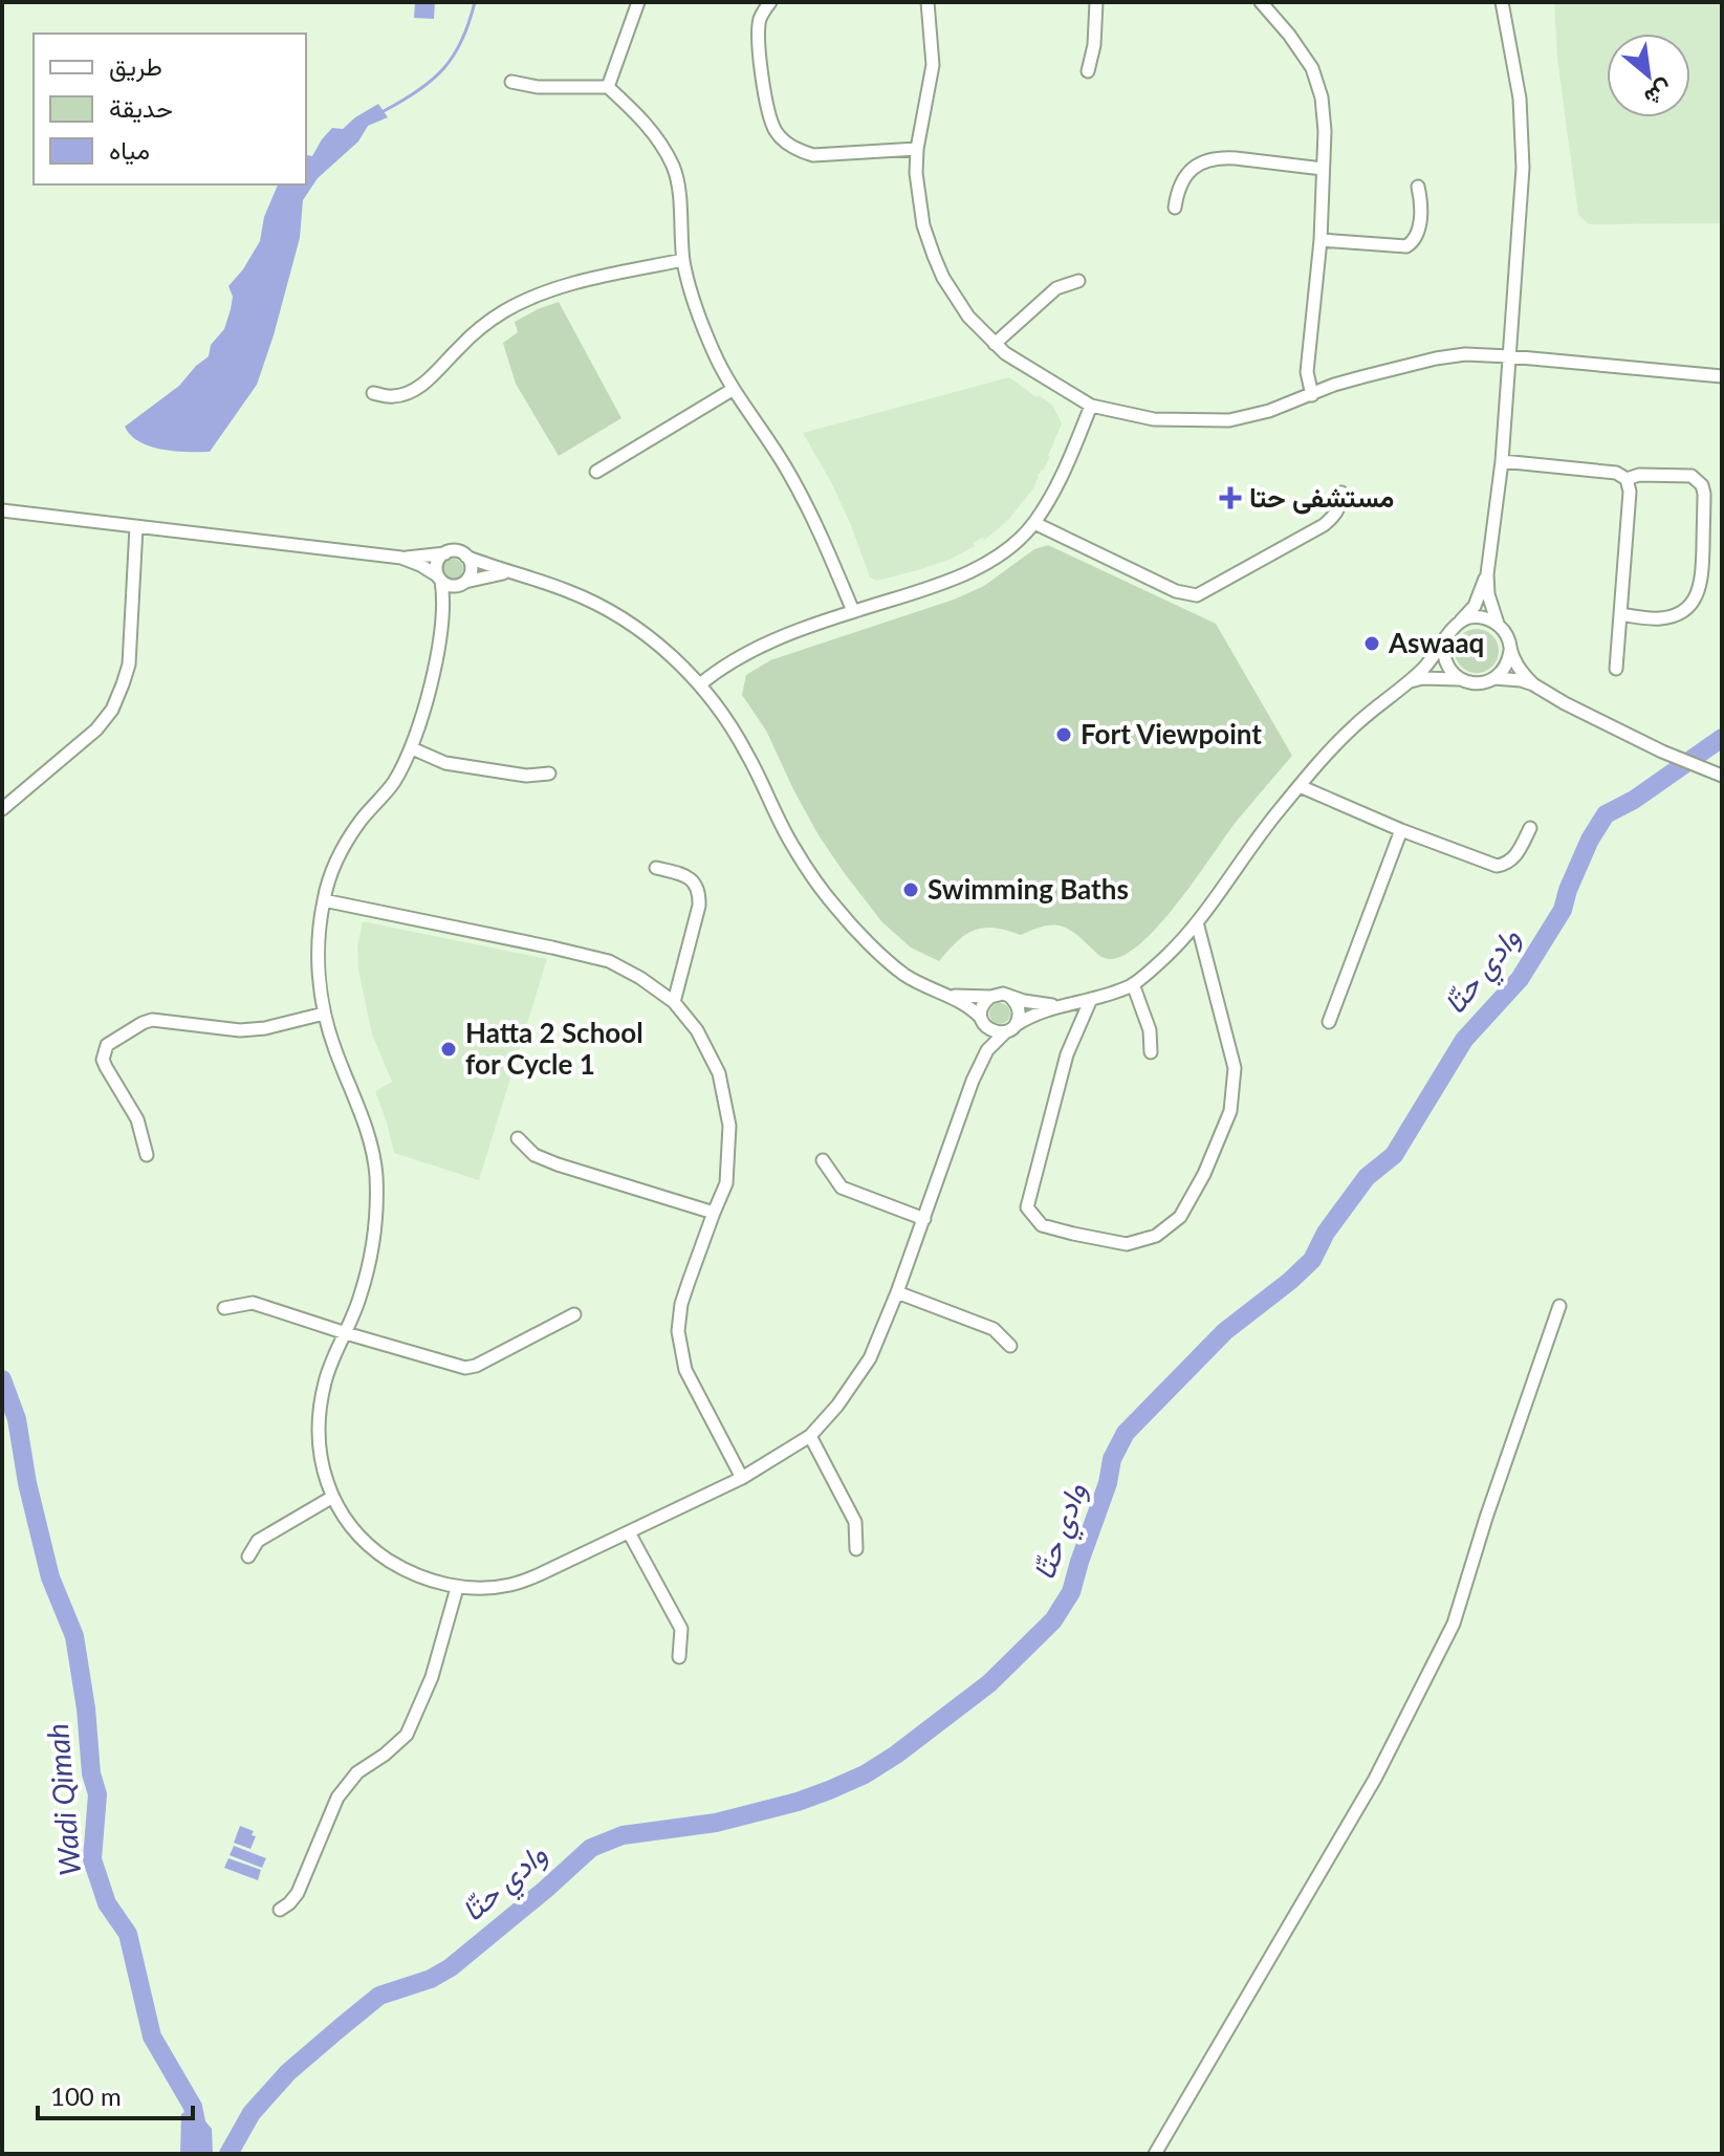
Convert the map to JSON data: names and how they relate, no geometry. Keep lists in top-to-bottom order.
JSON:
{
  "water": ["وادي حتّا", "Wadi Qimah"],
  "places": {
    "health": ["مستشفى حتا"],
    "other": [
      "Aswaaq",
      "Fort Viewpoint",
      "Swimming Baths",
      "Hatta 2 School for Cycle 1"
    ]
  },
  "legend": ["طريق", "حديقة", "مياه"],
  "scale_bar": "100 m",
  "north": "bottom right"
}
